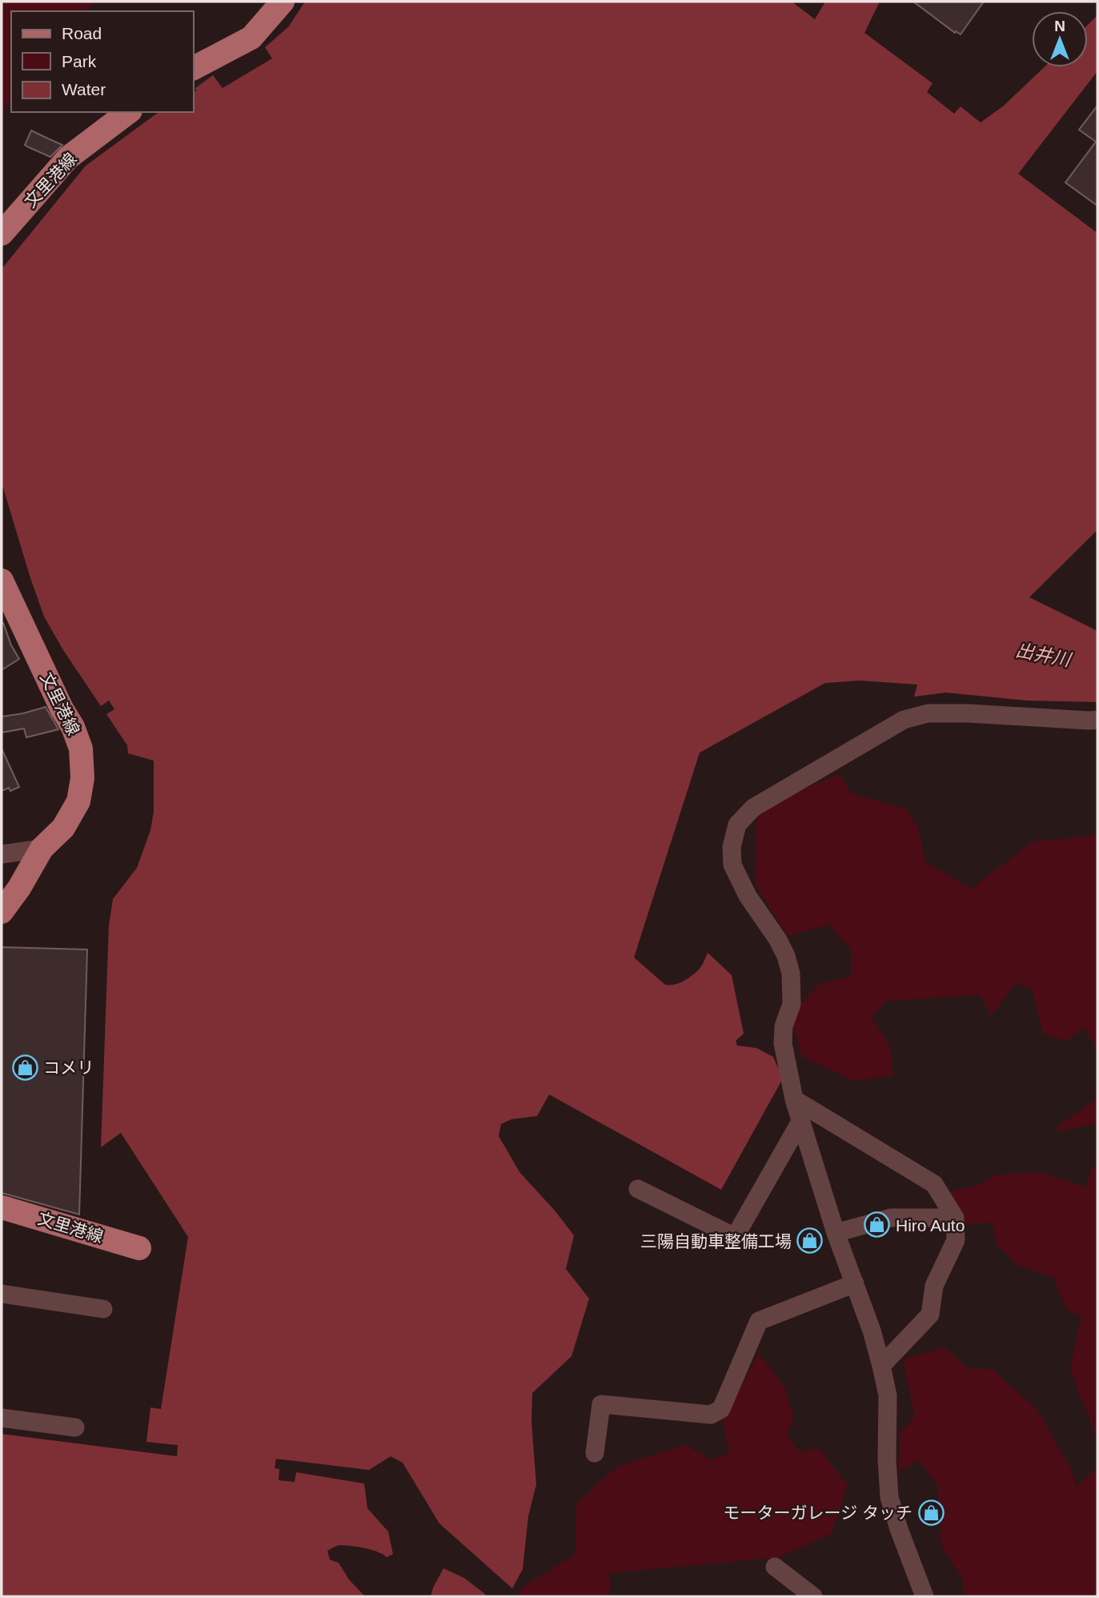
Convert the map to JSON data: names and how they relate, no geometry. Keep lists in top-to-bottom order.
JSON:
{
  "streets": {
    "main road": ["文里港線"]
  },
  "water": ["出井川"],
  "places": {
    "shop": [
      "コメリ",
      "Hiro Auto",
      "三陽自動車整備工場",
      "モーターガレージ タッチ"
    ]
  },
  "legend": ["Road", "Park", "Water"],
  "north": "top"
}
